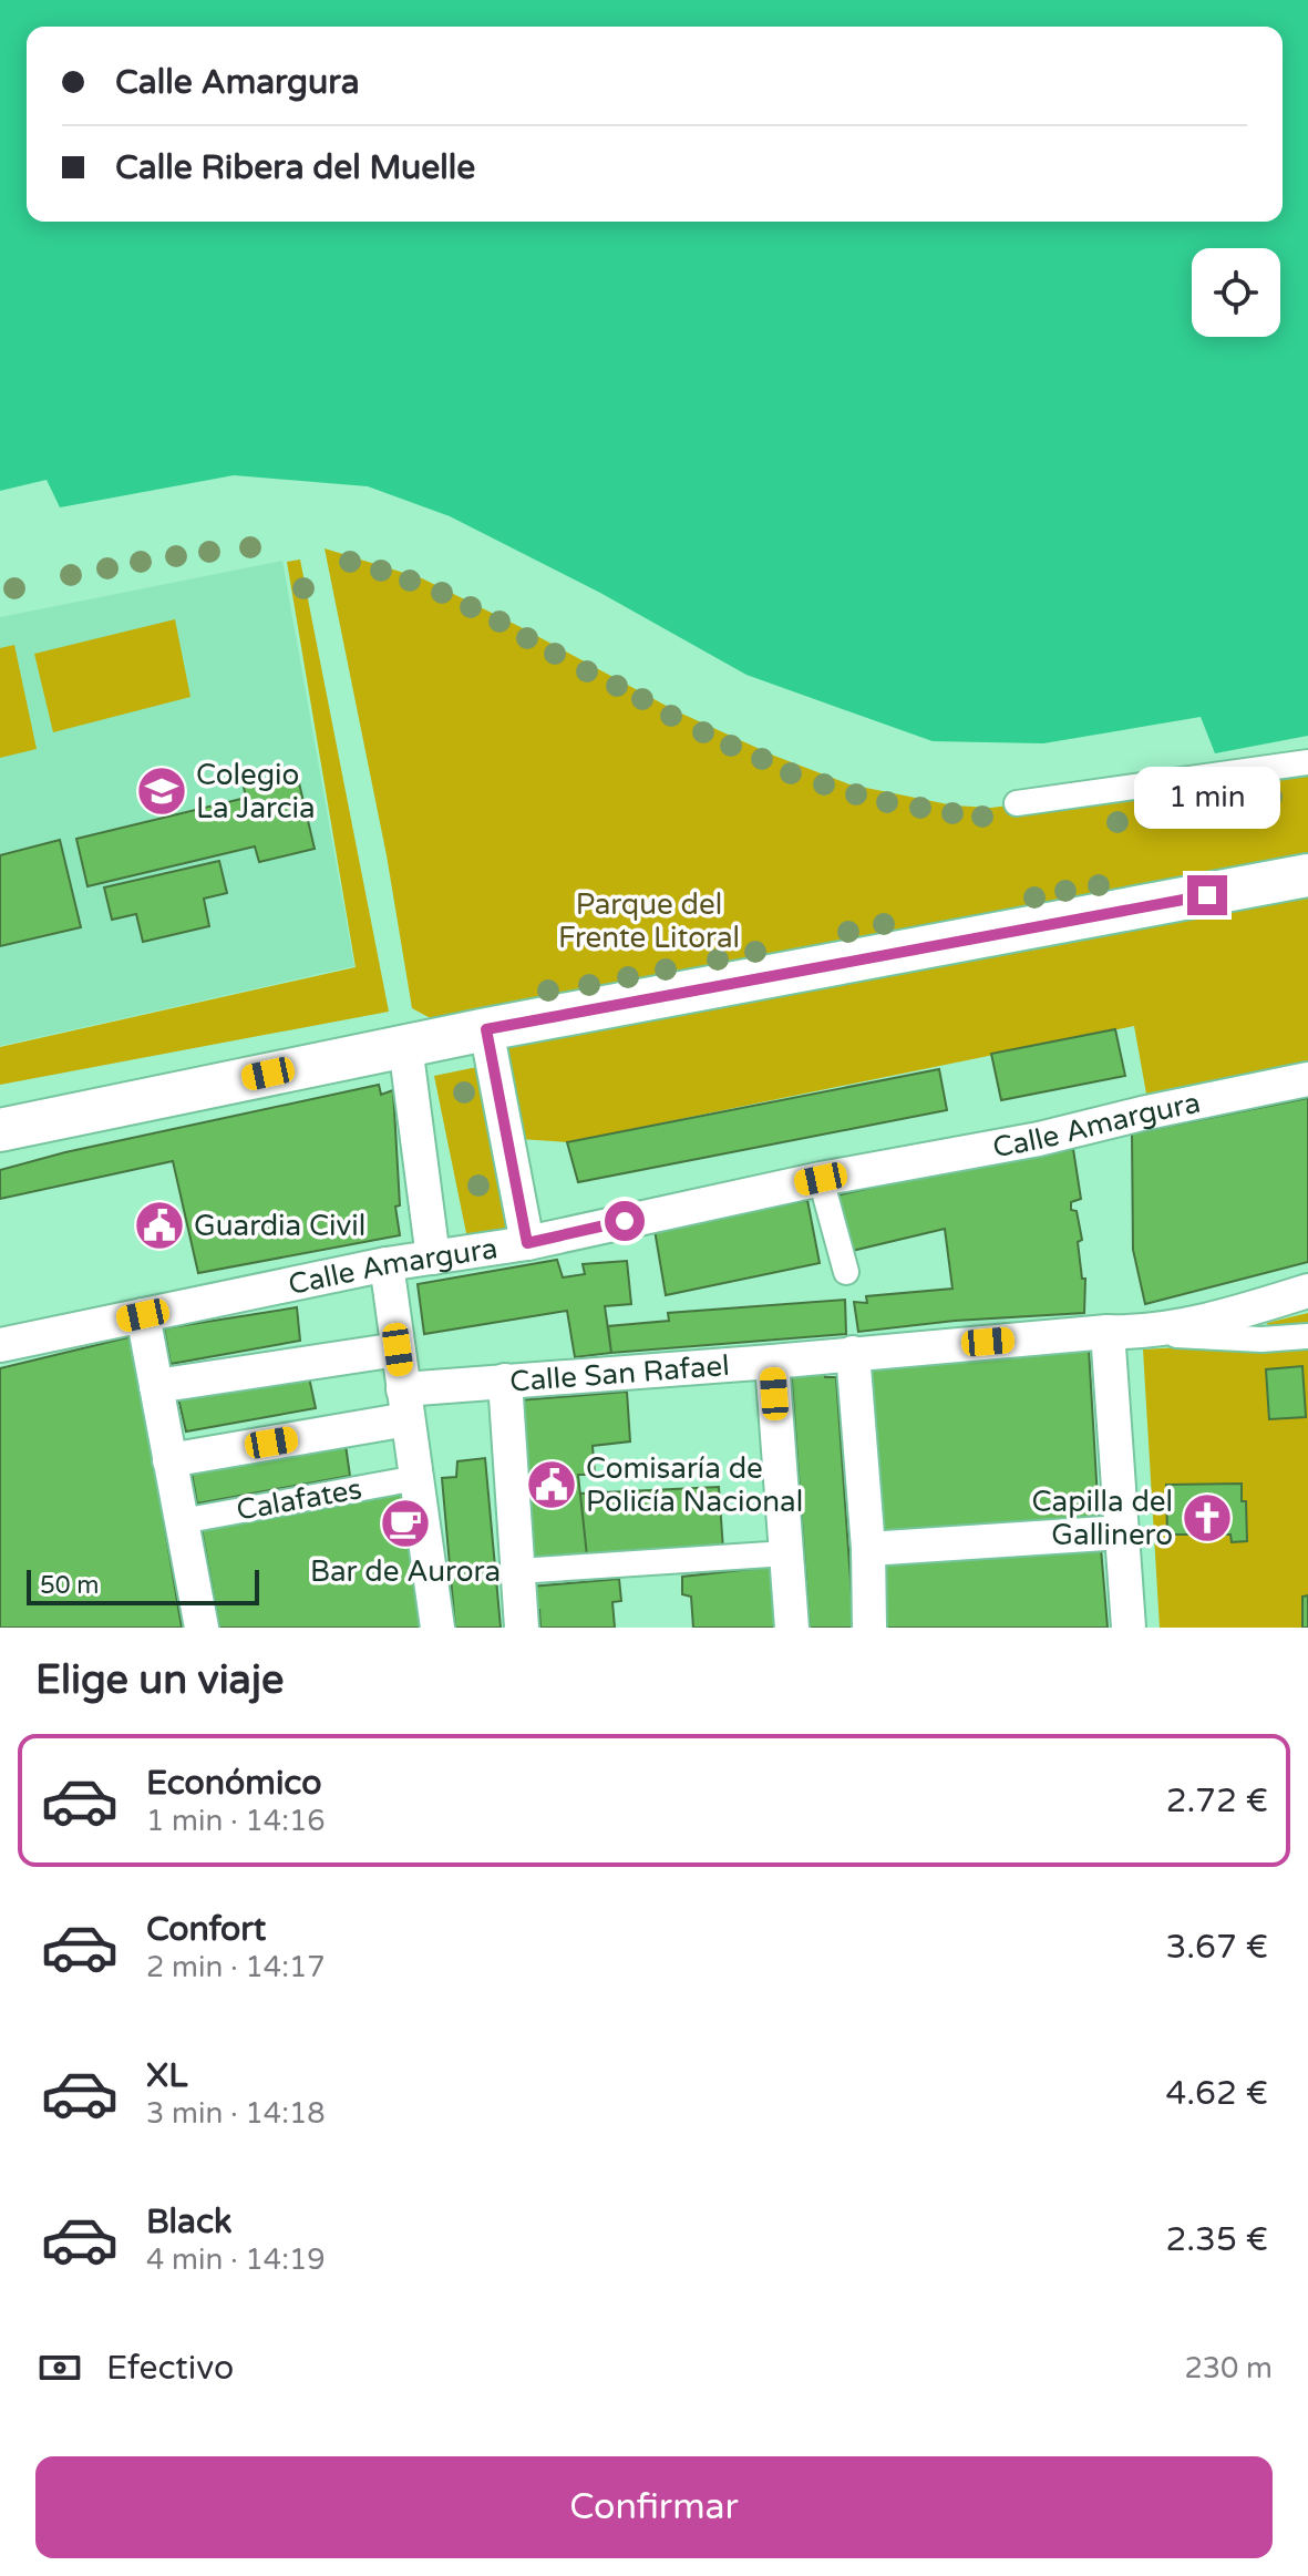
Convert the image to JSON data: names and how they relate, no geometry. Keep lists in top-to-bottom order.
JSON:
{
  "streets": {
    "street": ["Calle Amargura", "Calle San Rafael", "Calafates"]
  },
  "parks": ["Parque del Frente Litoral"],
  "places": {
    "school or university": ["Colegio La Jarcia"],
    "public building": ["Guardia Civil", "Comisaría de Policía Nacional"],
    "church": ["Capilla del Gallinero"],
    "cafe": ["Bar de Aurora"]
  },
  "scale_bar": "50 m",
  "page": {
    "banner": ["Calle Amargura", "Calle Ribera del Muelle"],
    "bubble": "1 min",
    "scale": "50 m",
    "heading": "Elige un viaje",
    "list": [
      {
        "name": "Económico",
        "note": "1 min · 14:16",
        "value": "2.72 €"
      },
      {
        "name": "Confort",
        "note": "2 min · 14:17",
        "value": "3.67 €"
      },
      {
        "name": "XL",
        "note": "3 min · 14:18",
        "value": "4.62 €"
      },
      {
        "name": "Black",
        "note": "4 min · 14:19",
        "value": "2.35 €"
      }
    ],
    "pay": ["Efectivo", "230 m"],
    "buttons": "Confirmar"
  }
}
